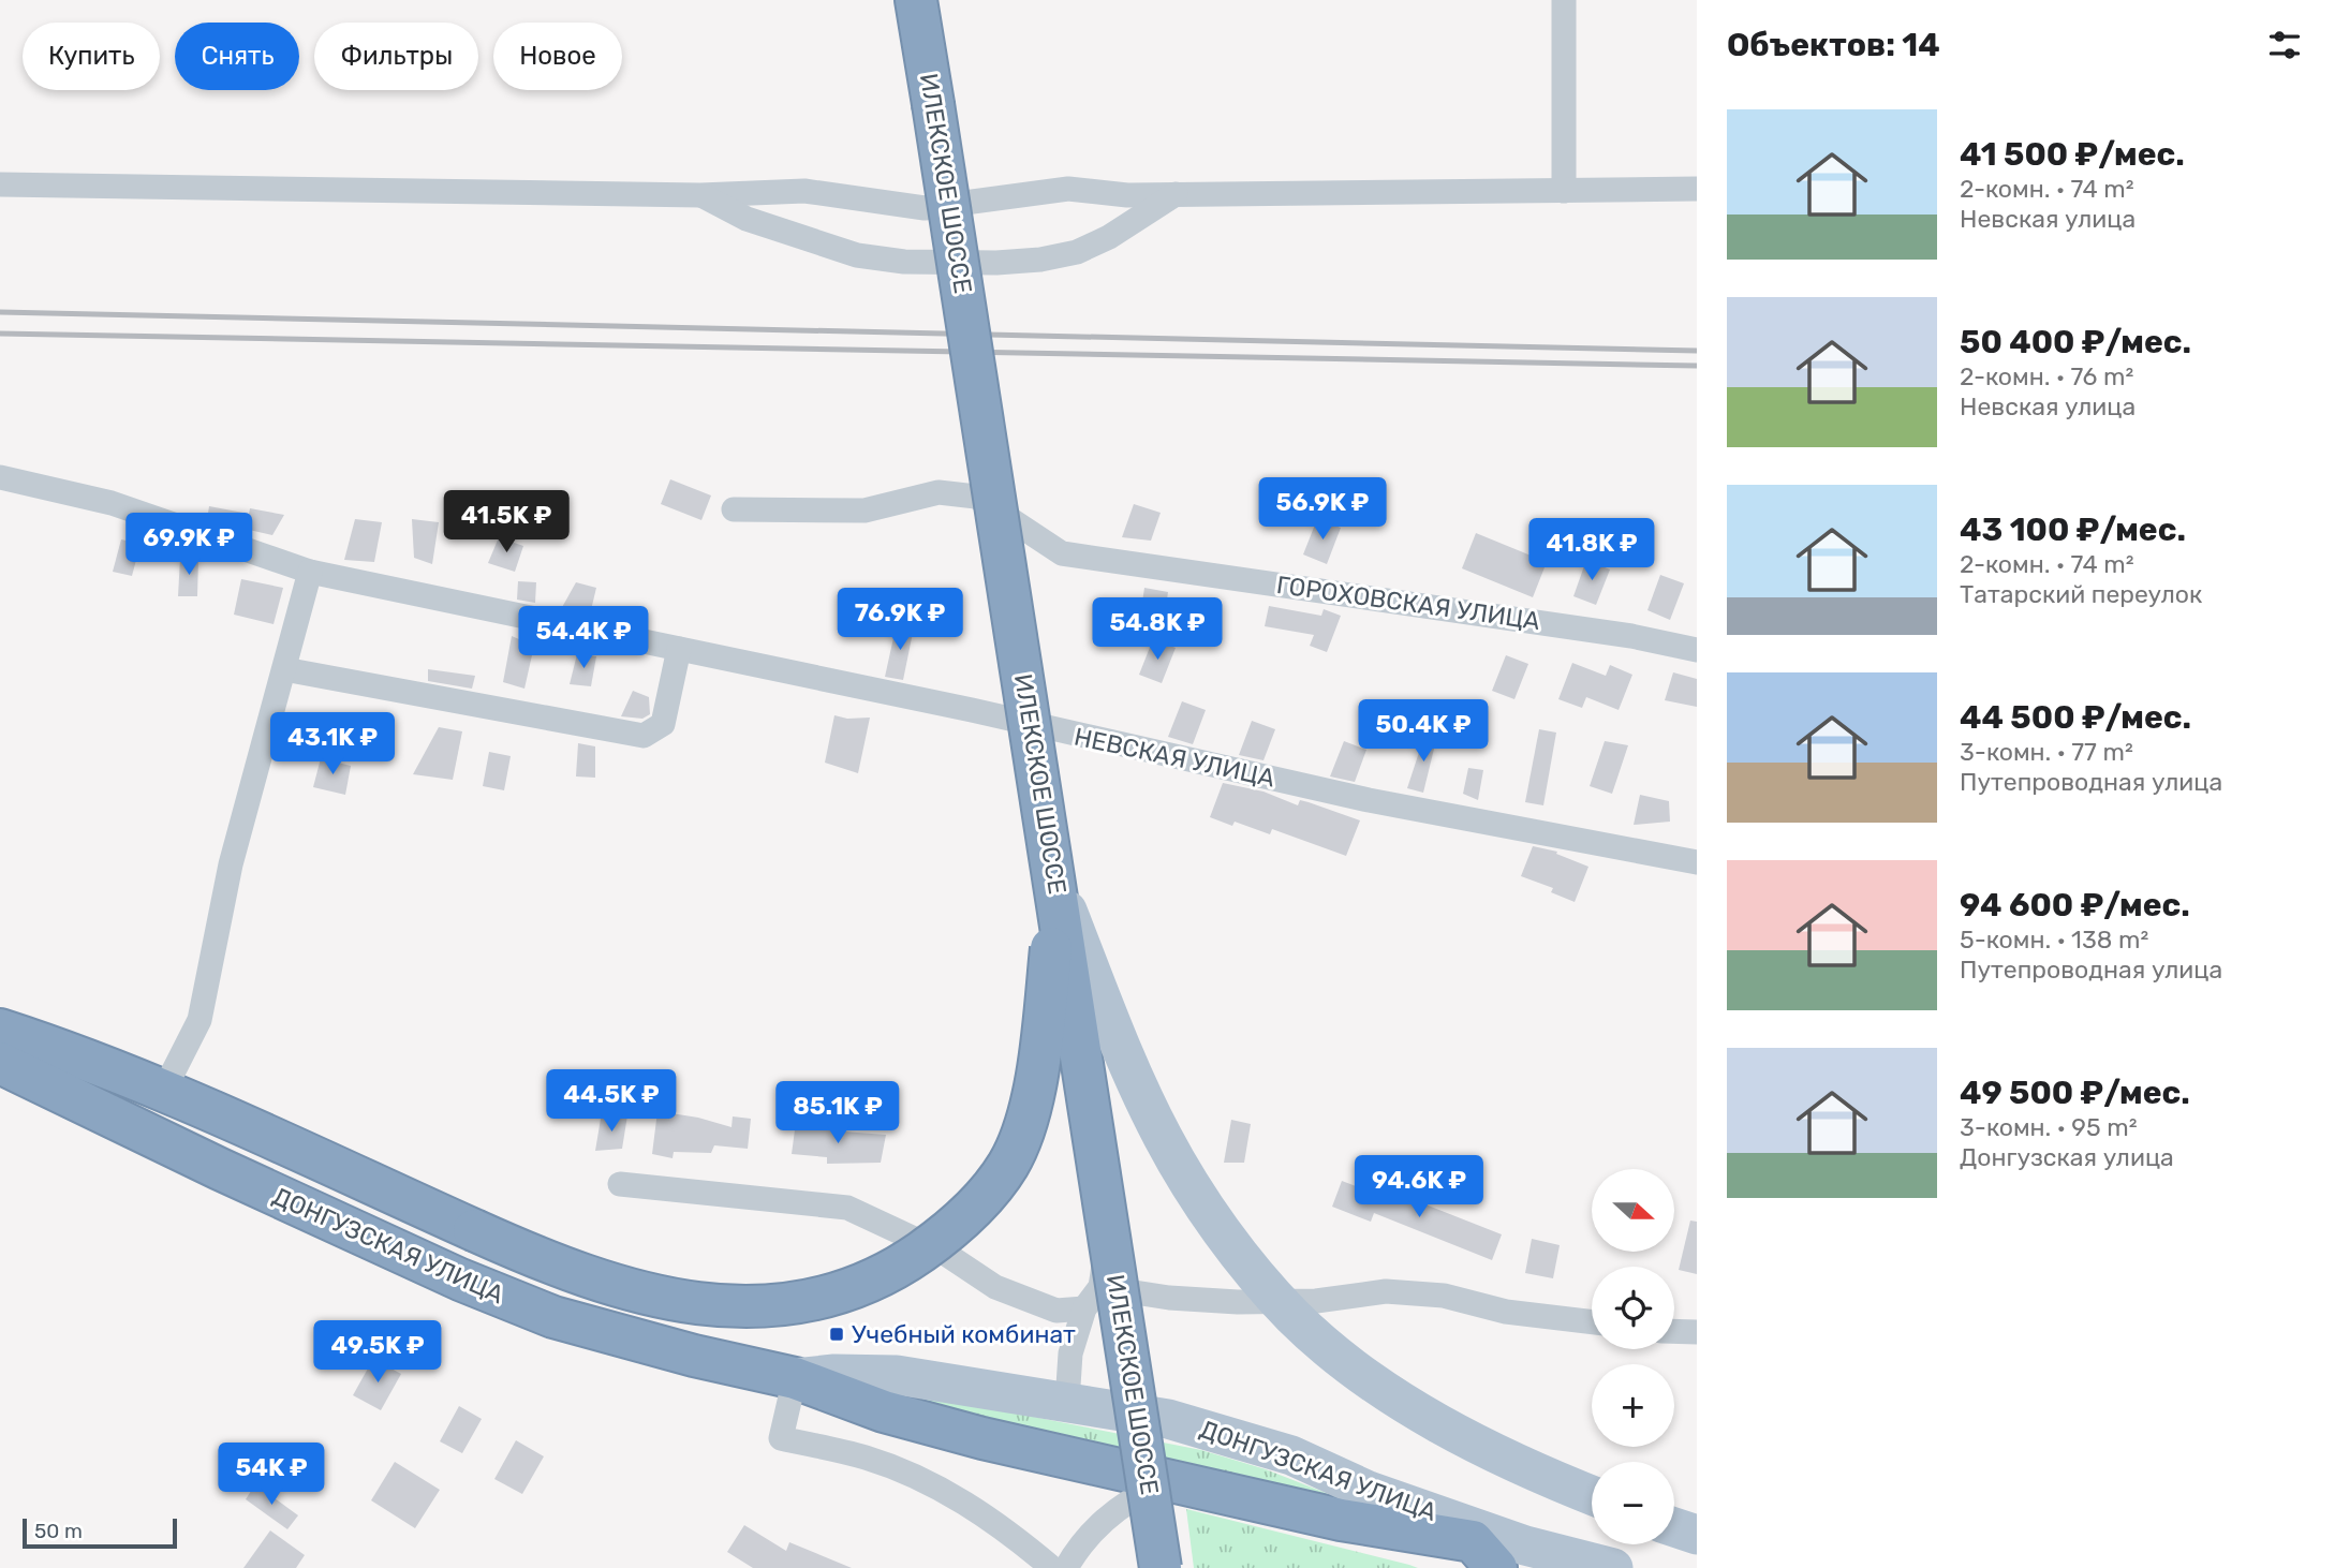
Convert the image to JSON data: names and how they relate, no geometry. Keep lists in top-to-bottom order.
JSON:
{
  "streets": {
    "highway": ["ИЛЕКСКОЕ ШОССЕ", "ДОНГУЗСКАЯ УЛИЦА"],
    "street": ["ГОРОХОВСКАЯ УЛИЦА", "НЕВСКАЯ УЛИЦА"]
  },
  "places": {
    "transit": ["Учебный комбинат"]
  },
  "scale_bar": "50 m",
  "north": "right",
  "page": {
    "heading": "Объектов: 14",
    "chip": [
      "Купить",
      "Снять",
      "Фильтры",
      "Новое"
    ],
    "list": [
      {
        "name": "41 500 ₽/мес.",
        "note": "2-комн. · 74 m² · Невская улица"
      },
      {
        "name": "50 400 ₽/мес.",
        "note": "2-комн. · 76 m² · Невская улица"
      },
      {
        "name": "43 100 ₽/мес.",
        "note": "2-комн. · 74 m² · Татарский переулок"
      },
      {
        "name": "44 500 ₽/мес.",
        "note": "3-комн. · 77 m² · Путепроводная улица"
      },
      {
        "name": "94 600 ₽/мес.",
        "note": "5-комн. · 138 m² · Путепроводная улица"
      },
      {
        "name": "49 500 ₽/мес.",
        "note": "3-комн. · 95 m² · Донгузская улица"
      }
    ],
    "price": [
      "56.9K ₽",
      "41.5K ₽",
      "69.9K ₽",
      "41.8K ₽",
      "76.9K ₽",
      "54.8K ₽",
      "54.4K ₽",
      "50.4K ₽",
      "43.1K ₽",
      "44.5K ₽",
      "85.1K ₽",
      "94.6K ₽",
      "49.5K ₽",
      "54K ₽"
    ],
    "map_buttons": ["+", "−"],
    "scale": "50 m"
  }
}
